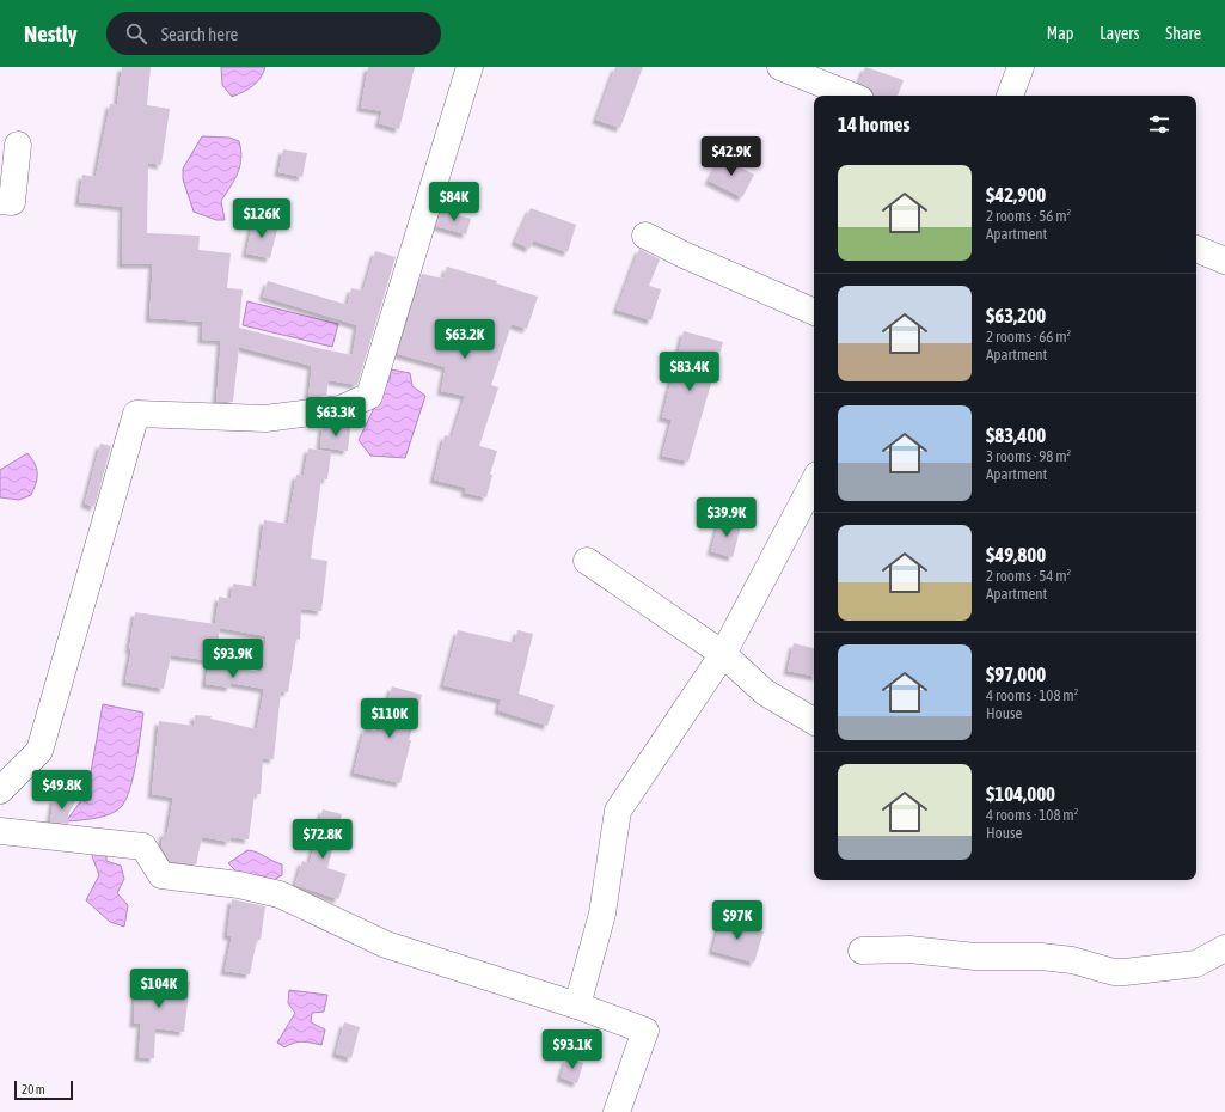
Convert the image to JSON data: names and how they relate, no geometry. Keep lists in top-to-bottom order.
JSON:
{
  "scale_bar": "20 m",
  "page": {
    "header": "Nestly",
    "search": "Search here",
    "nav": ["Map", "Layers", "Share"],
    "heading": "14 homes",
    "price": [
      "$42.9K",
      "$84K",
      "$126K",
      "$63.2K",
      "$83.4K",
      "$63.3K",
      "$39.9K",
      "$93.9K",
      "$110K",
      "$49.8K",
      "$72.8K",
      "$97K",
      "$104K",
      "$93.1K"
    ],
    "list": [
      {
        "name": "$42,900",
        "note": "2 rooms · 56 m² · Apartment"
      },
      {
        "name": "$63,200",
        "note": "2 rooms · 66 m² · Apartment"
      },
      {
        "name": "$83,400",
        "note": "3 rooms · 98 m² · Apartment"
      },
      {
        "name": "$49,800",
        "note": "2 rooms · 54 m² · Apartment"
      },
      {
        "name": "$97,000",
        "note": "4 rooms · 108 m² · House"
      },
      {
        "name": "$104,000",
        "note": "4 rooms · 108 m² · House"
      }
    ],
    "scale": "20 m"
  }
}
